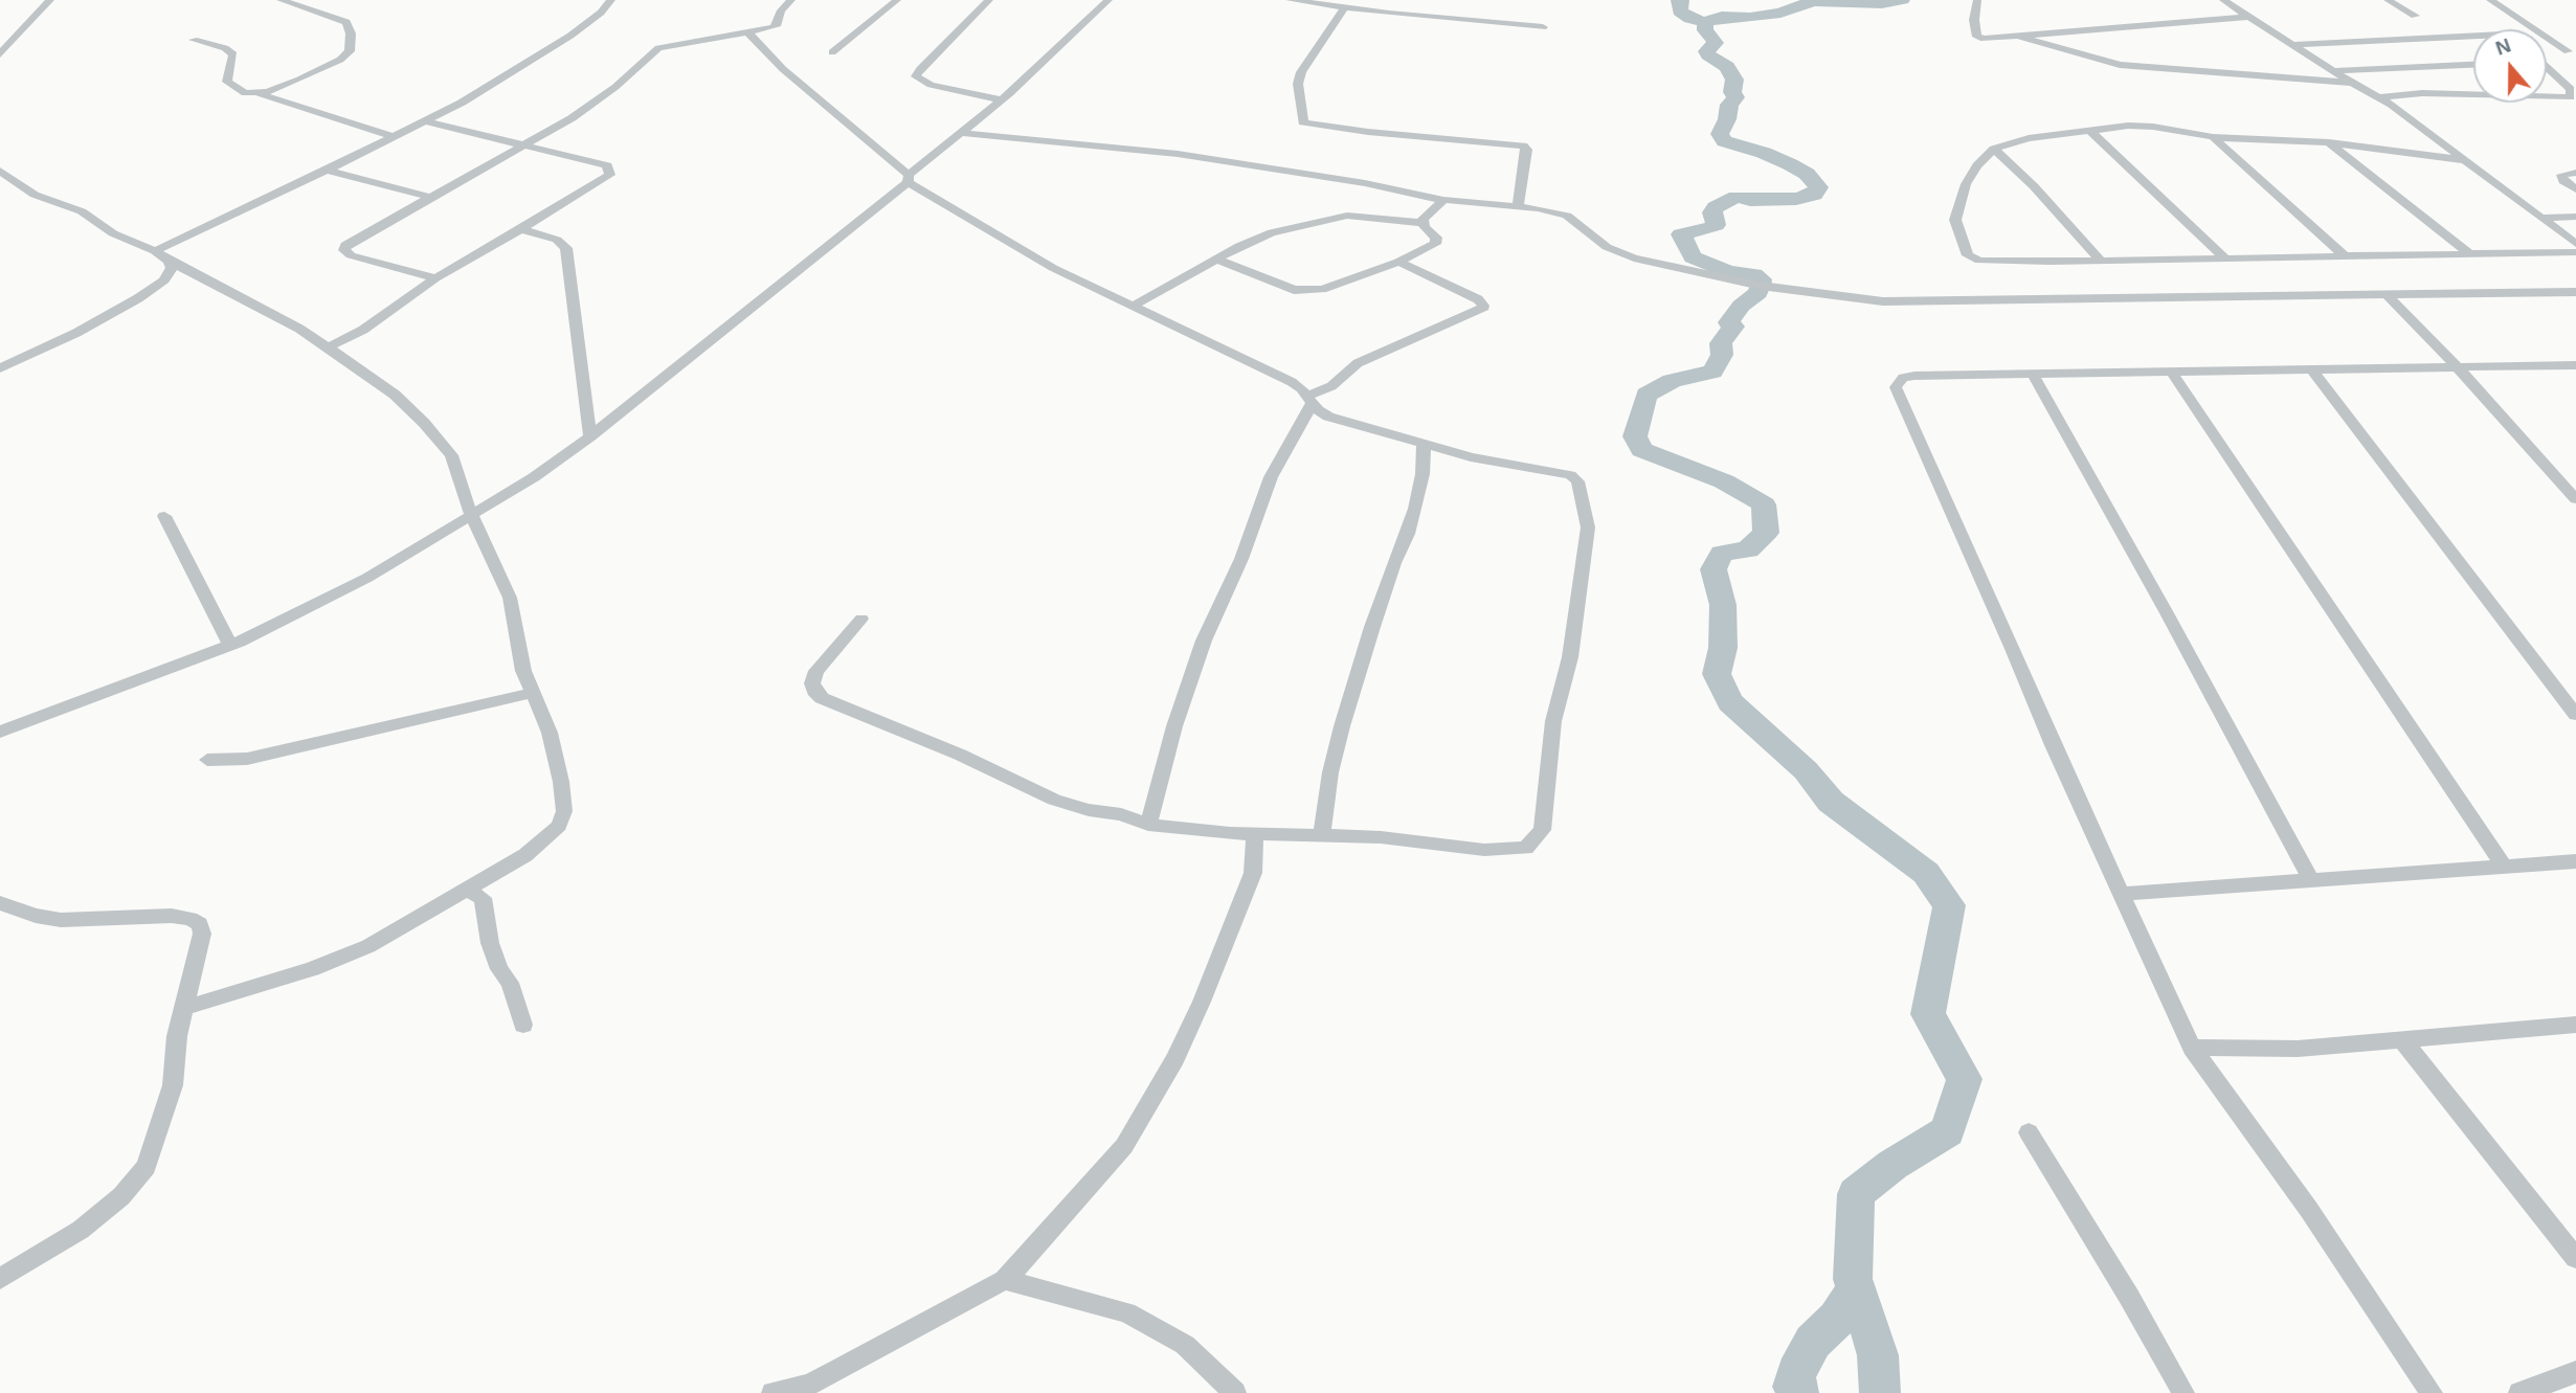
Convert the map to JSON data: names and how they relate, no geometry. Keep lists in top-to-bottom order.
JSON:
{
  "north": "top"
}
